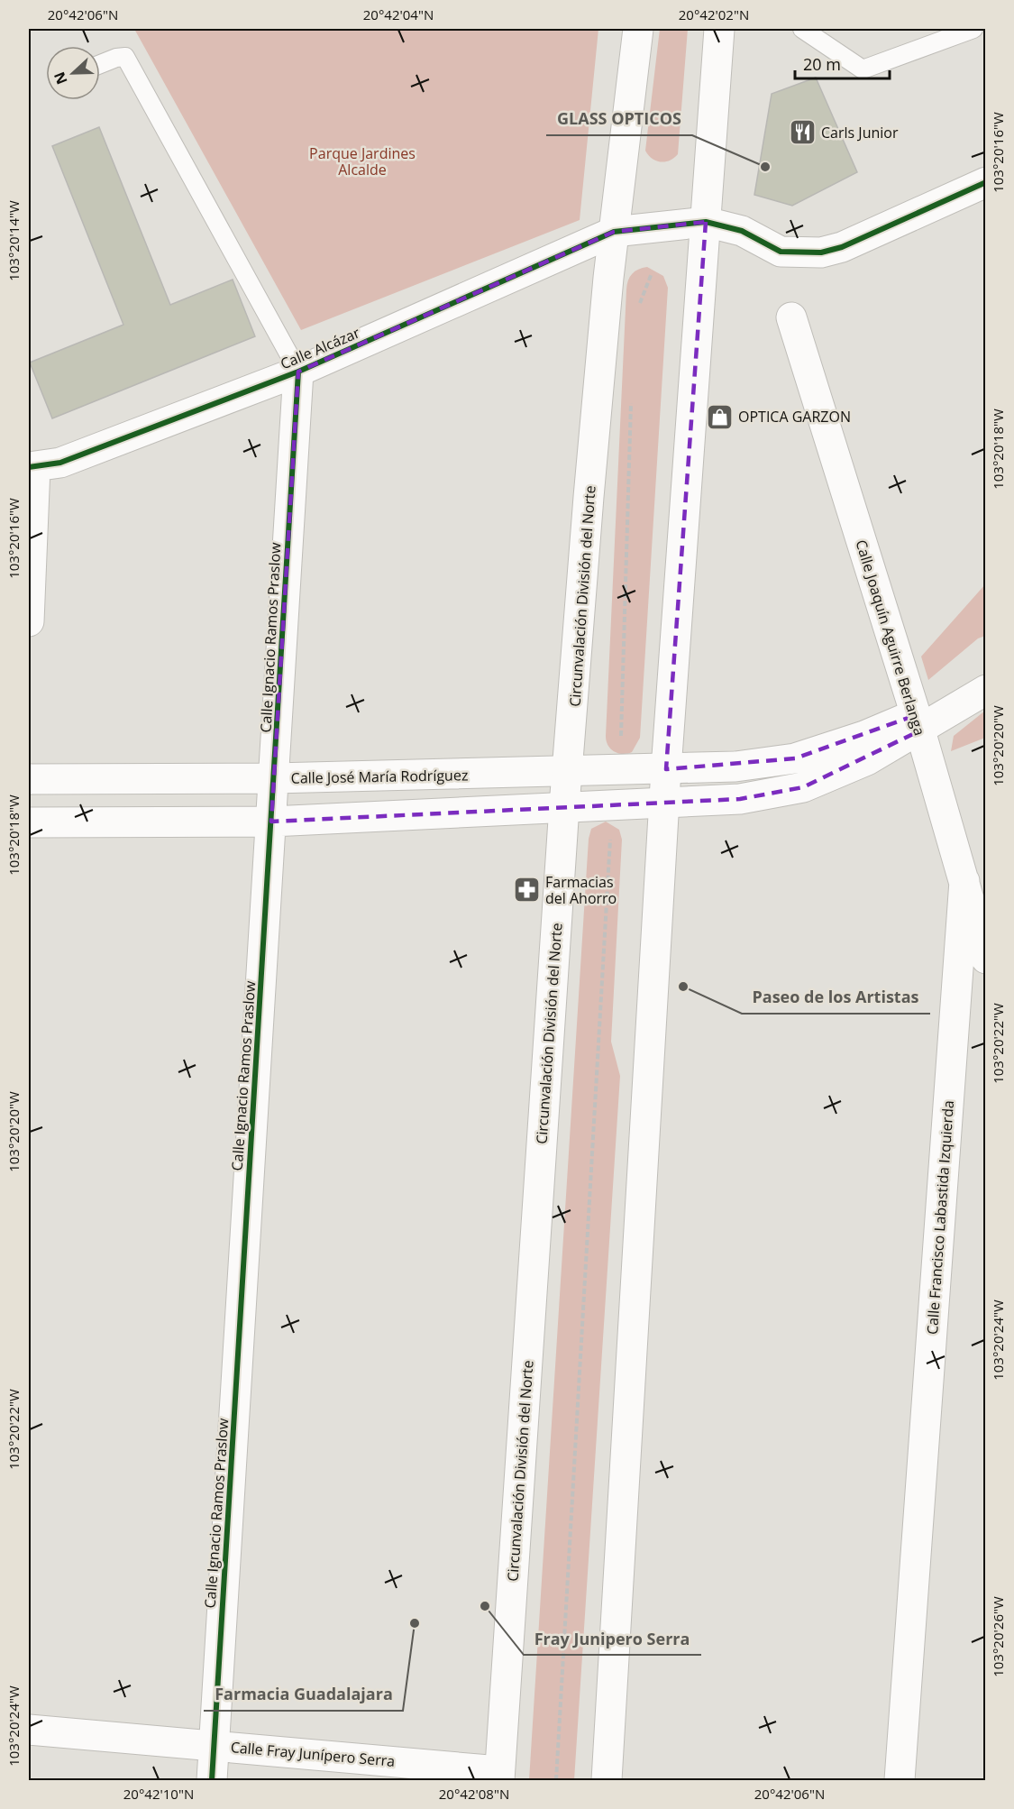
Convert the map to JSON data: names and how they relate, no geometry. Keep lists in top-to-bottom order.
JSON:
{
  "streets": {
    "street": [
      "Calle Alcázar",
      "Circunvalación División del Norte",
      "Calle Ignacio Ramos Praslow",
      "Calle Joaquín Aguirre Berlanga",
      "Calle José María Rodríguez",
      "Calle Francisco Labastida Izquierda",
      "Calle Fray Junípero Serra"
    ]
  },
  "crossings": [
    ["Calle Alcázar", "Circunvalación División del Norte"],
    ["Calle Alcázar", "Calle Ignacio Ramos Praslow"],
    ["Circunvalación División del Norte", "Calle José María Rodríguez"],
    ["Circunvalación División del Norte", "Calle Fray Junípero Serra"],
    ["Calle Ignacio Ramos Praslow", "Calle José María Rodríguez"],
    ["Calle Ignacio Ramos Praslow", "Calle Fray Junípero Serra"],
    ["Calle Joaquín Aguirre Berlanga", "Calle José María Rodríguez"],
    ["Calle Joaquín Aguirre Berlanga", "Calle Francisco Labastida Izquierda"]
  ],
  "parks": ["Parque Jardines Alcalde"],
  "places": {
    "restaurant": ["Carls Junior"],
    "other": [
      "GLASS OPTICOS",
      "Paseo de los Artistas",
      "Fray Junipero Serra",
      "Farmacia Guadalajara"
    ],
    "shop": ["OPTICA GARZON"],
    "pharmacy": ["Farmacias del Ahorro"]
  },
  "scale_bar": "20 m",
  "north": "left",
  "coordinates": [
    "20°42'06\"N",
    "20°42'04\"N",
    "20°42'02\"N",
    "103°20'16\"W",
    "103°20'14\"W",
    "103°20'18\"W",
    "103°20'20\"W",
    "103°20'22\"W",
    "103°20'24\"W",
    "103°20'26\"W",
    "20°42'10\"N",
    "20°42'08\"N"
  ]
}
